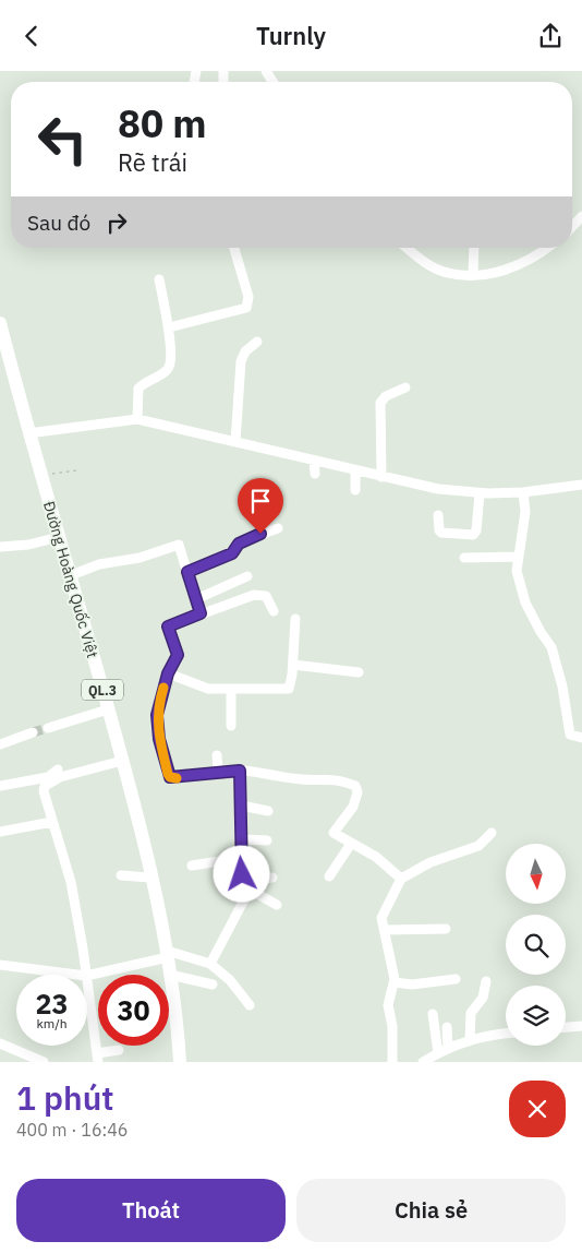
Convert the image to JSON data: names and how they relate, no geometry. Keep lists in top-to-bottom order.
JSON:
{
  "streets": {
    "highway": ["Đường Hoàng Quốc Việt", "QL.3"]
  },
  "north": "bottom",
  "page": {
    "header": "Turnly",
    "turn": ["80 m", "Rẽ trái"],
    "then": "Sau đó",
    "speed": "23 km/h",
    "limit": "30",
    "heading": ["1 phút", "400 m · 16:46"],
    "buttons": ["Thoát", "Chia sẻ"]
  }
}
